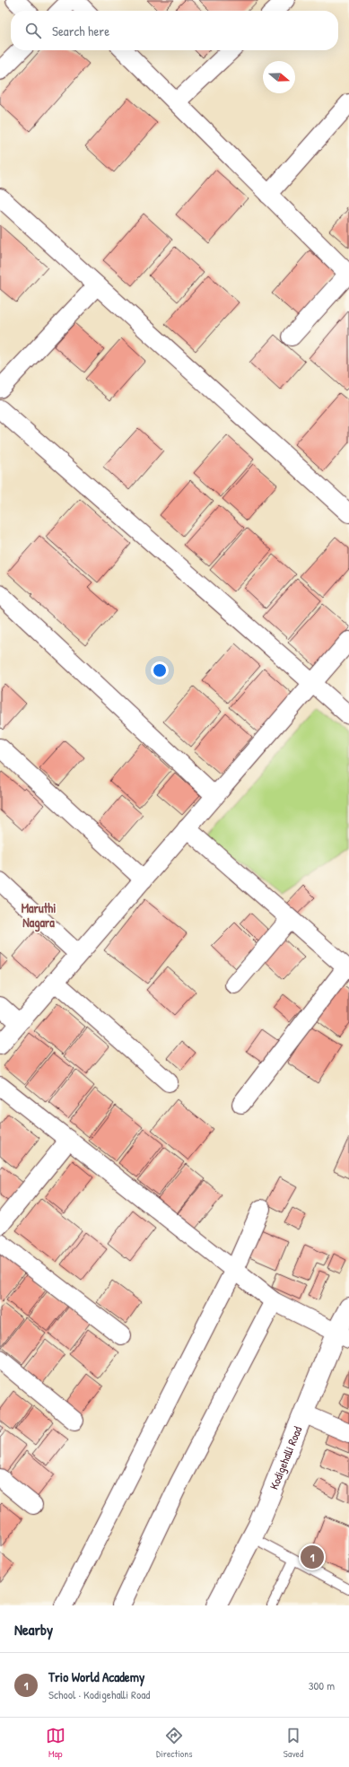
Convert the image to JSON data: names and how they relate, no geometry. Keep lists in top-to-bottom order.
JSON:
{
  "streets": {
    "main road": ["Kodigehalli Road"]
  },
  "districts": ["Maruthi Nagara"],
  "north": "right",
  "page": {
    "search": "Search here",
    "pins": "1",
    "heading": "Nearby",
    "list": [
      {
        "mark": "1",
        "name": "Trio World Academy",
        "note": "School · Kodigehalli Road",
        "value": "300 m"
      }
    ],
    "nav": ["Map", "Directions", "Saved"]
  }
}
